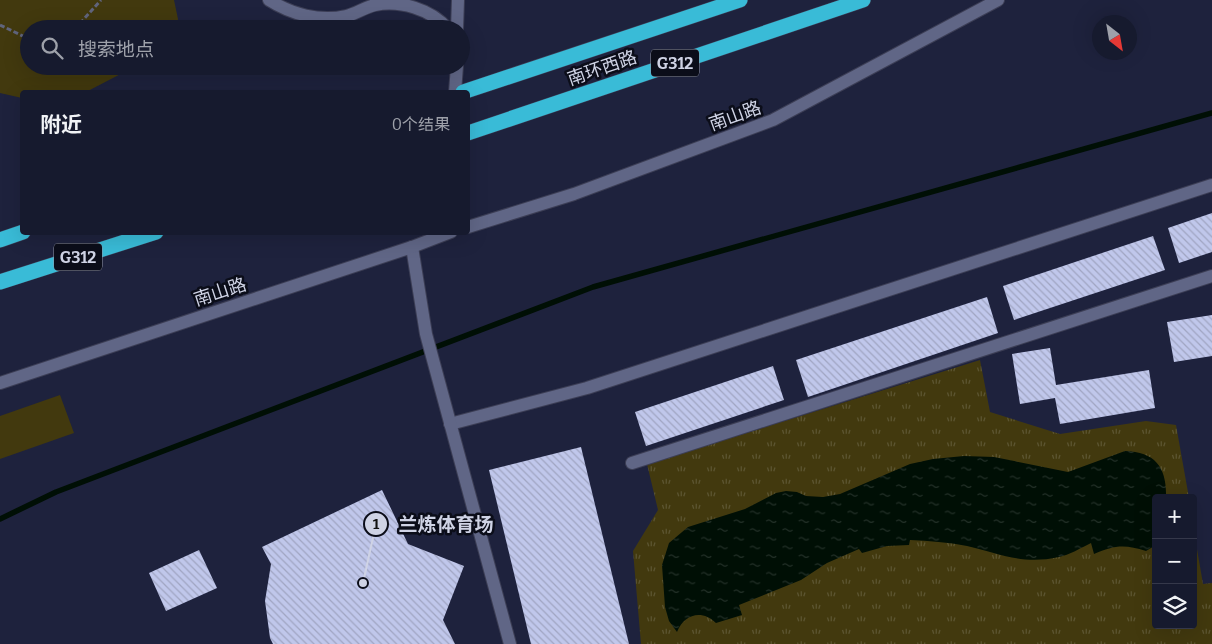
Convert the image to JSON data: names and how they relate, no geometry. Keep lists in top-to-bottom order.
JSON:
{
  "streets": {
    "highway": ["G312", "南环西路"],
    "street": ["南山路"]
  },
  "places": ["兰炼体育场"],
  "north": "bottom right",
  "page": {
    "search": "搜索地点",
    "heading": ["附近", "0个结果"],
    "map_buttons": ["+", "−"]
  }
}
